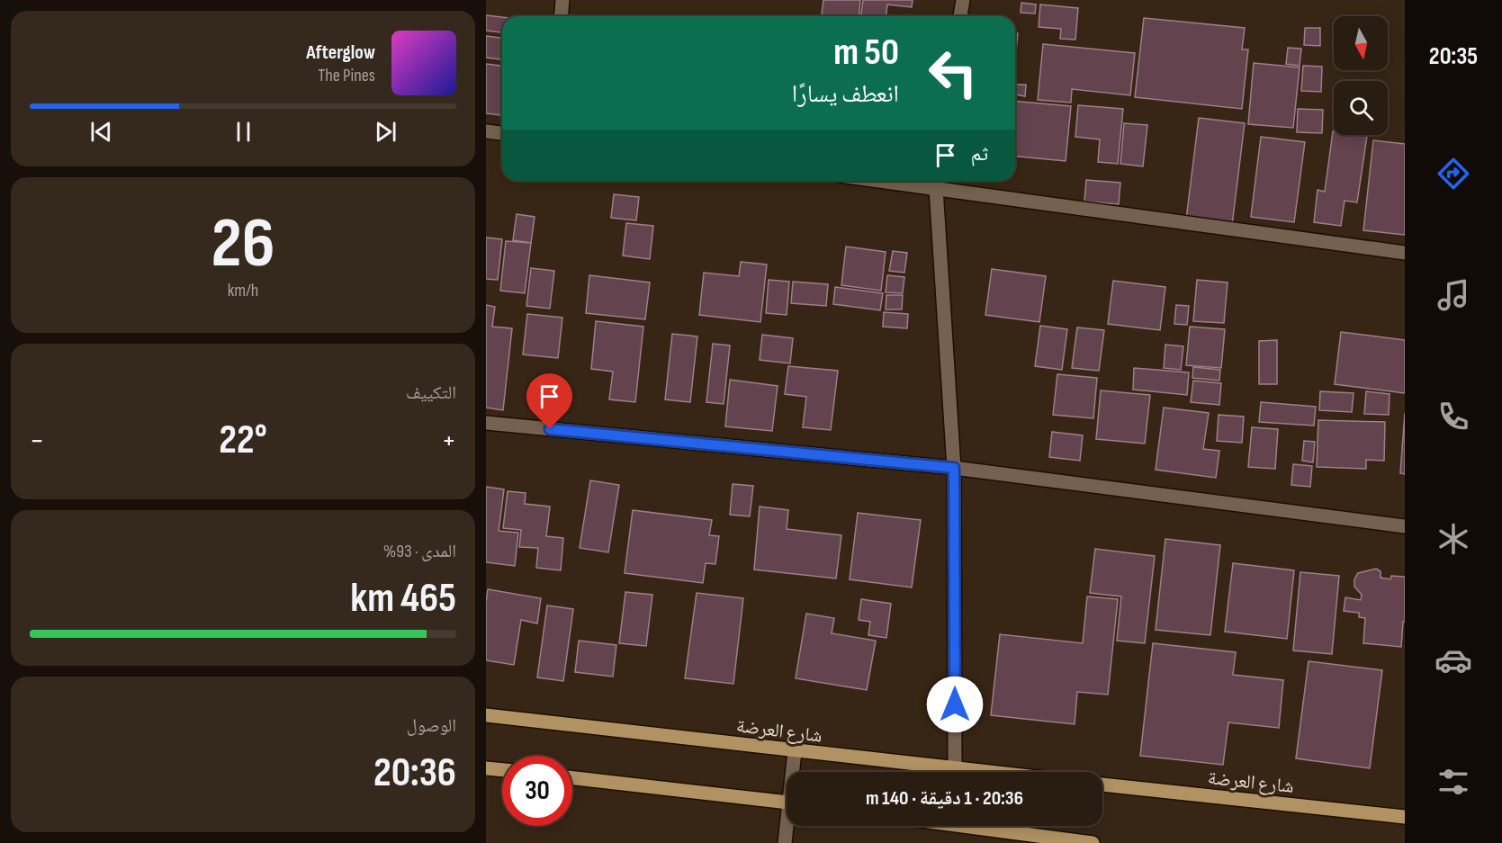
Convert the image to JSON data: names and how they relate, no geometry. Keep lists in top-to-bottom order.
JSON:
{
  "streets": {
    "main road": ["شارع العرضة"]
  },
  "north": "bottom",
  "page": {
    "tabs": "20:35",
    "turn": ["50 m", "انعطف يسارًا"],
    "song": ["Afterglow", "The Pines"],
    "then": "ثم",
    "tile": [
      ["26", "km/h"],
      "التكييف",
      ["المدى · 93%", "465 km"],
      ["الوصول", "20:36"]
    ],
    "heat": ["−", "22°", "+"],
    "limit": "30",
    "trip": "20:36 · 1 دقيقة · 140 m"
  }
}
